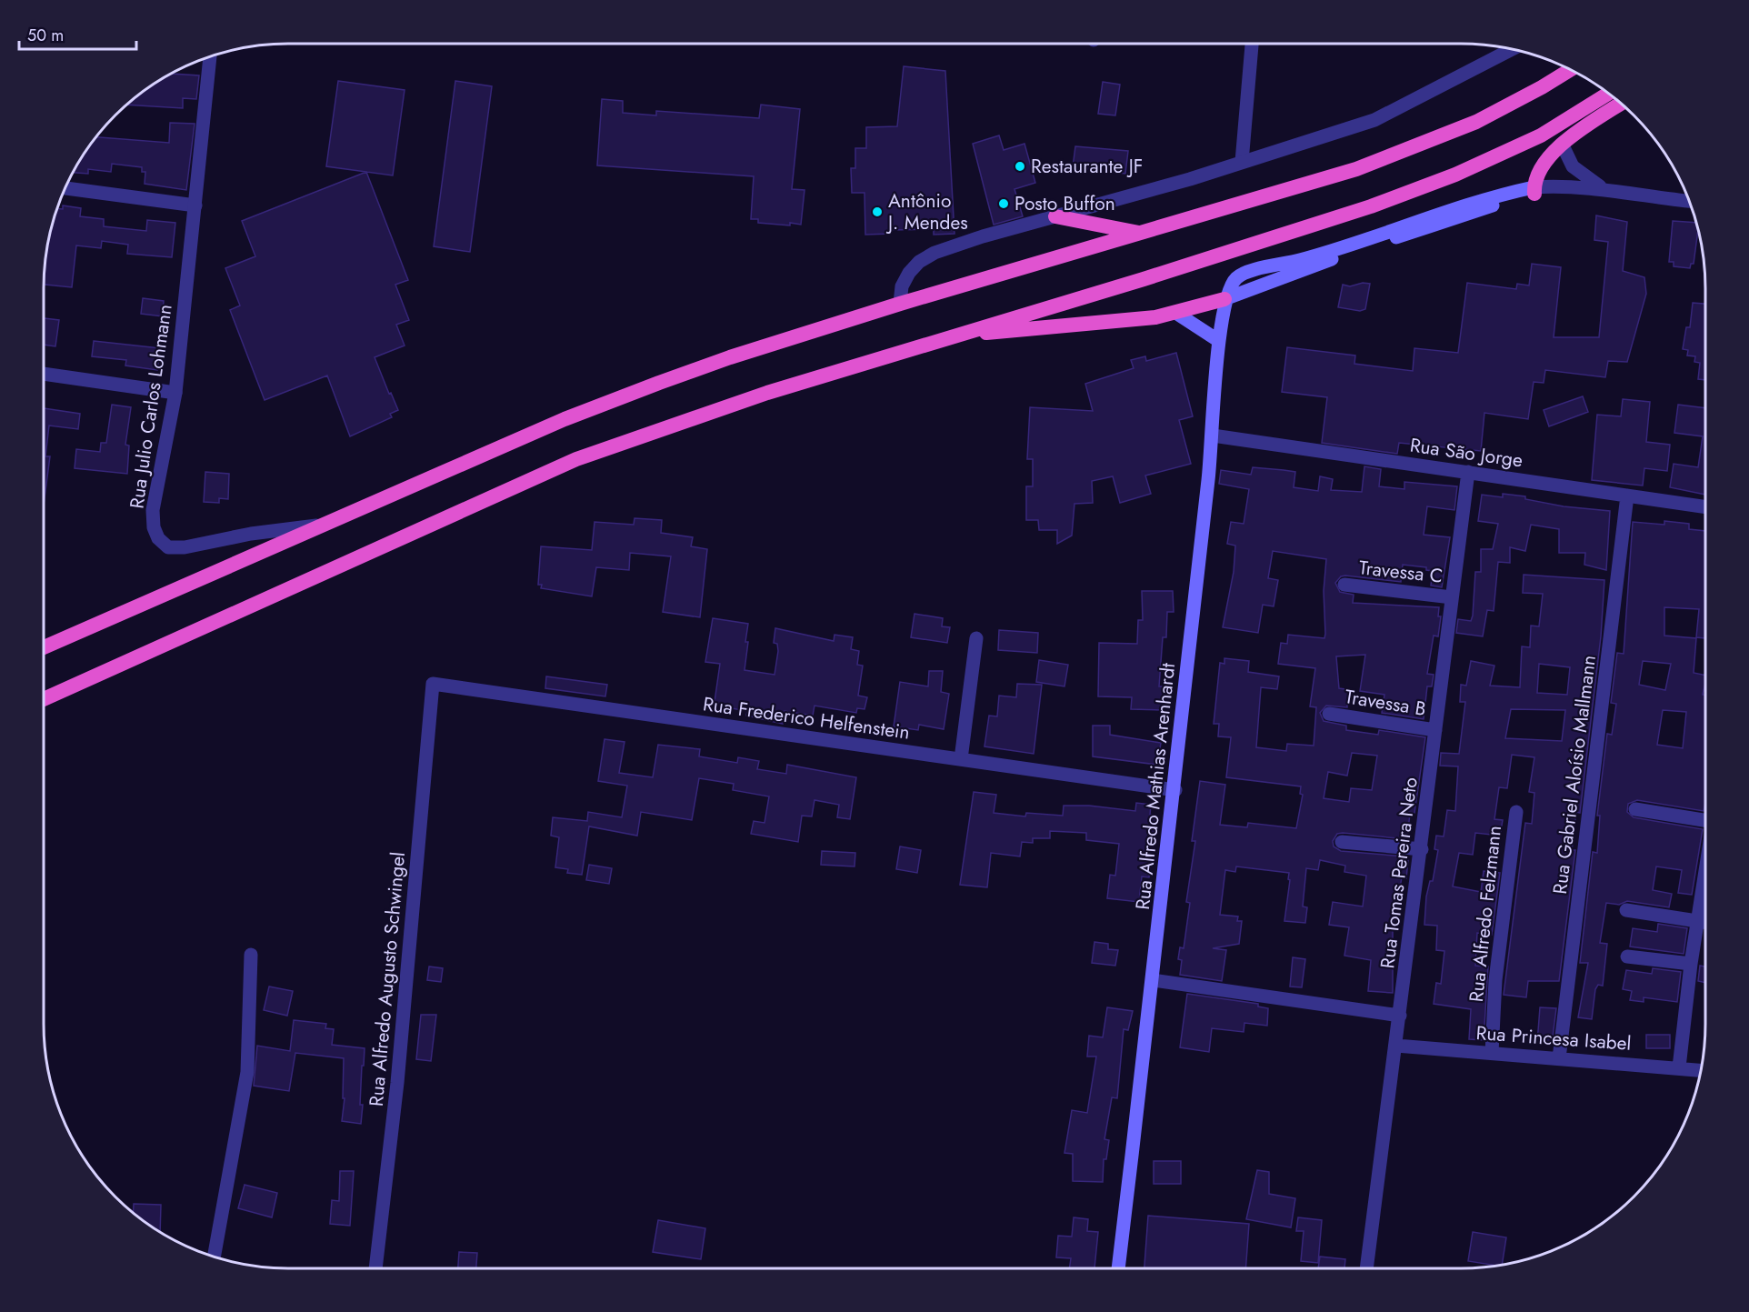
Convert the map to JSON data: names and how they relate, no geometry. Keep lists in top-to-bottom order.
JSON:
{
  "streets": {
    "main road": ["Rua Alfredo Mathias Arenhardt"],
    "street": [
      "Rua Julio Carlos Lohmann",
      "Rua São Jorge",
      "Travessa C",
      "Travessa B",
      "Rua Frederico Helfenstein",
      "Rua Gabriel Aloísio Mallmann",
      "Rua Tomas Pereira Neto",
      "Rua Alfredo Felzmann",
      "Rua Alfredo Augusto Schwingel",
      "Rua Princesa Isabel"
    ]
  },
  "crossings": [
    ["Rua São Jorge", "Rua Gabriel Aloísio Mallmann"],
    ["Rua São Jorge", "Rua Alfredo Mathias Arenhardt"],
    ["Rua São Jorge", "Rua Tomas Pereira Neto"],
    ["Travessa C", "Rua Tomas Pereira Neto"],
    ["Travessa B", "Rua Tomas Pereira Neto"],
    ["Rua Frederico Helfenstein", "Rua Alfredo Mathias Arenhardt"],
    ["Rua Frederico Helfenstein", "Rua Alfredo Augusto Schwingel"],
    ["Rua Gabriel Aloísio Mallmann", "Rua Princesa Isabel"],
    ["Rua Tomas Pereira Neto", "Rua Princesa Isabel"],
    ["Rua Alfredo Felzmann", "Rua Princesa Isabel"]
  ],
  "places": ["Restaurante JF", "Posto Buffon", "Antônio J. Mendes"],
  "scale_bar": "50 m"
}
